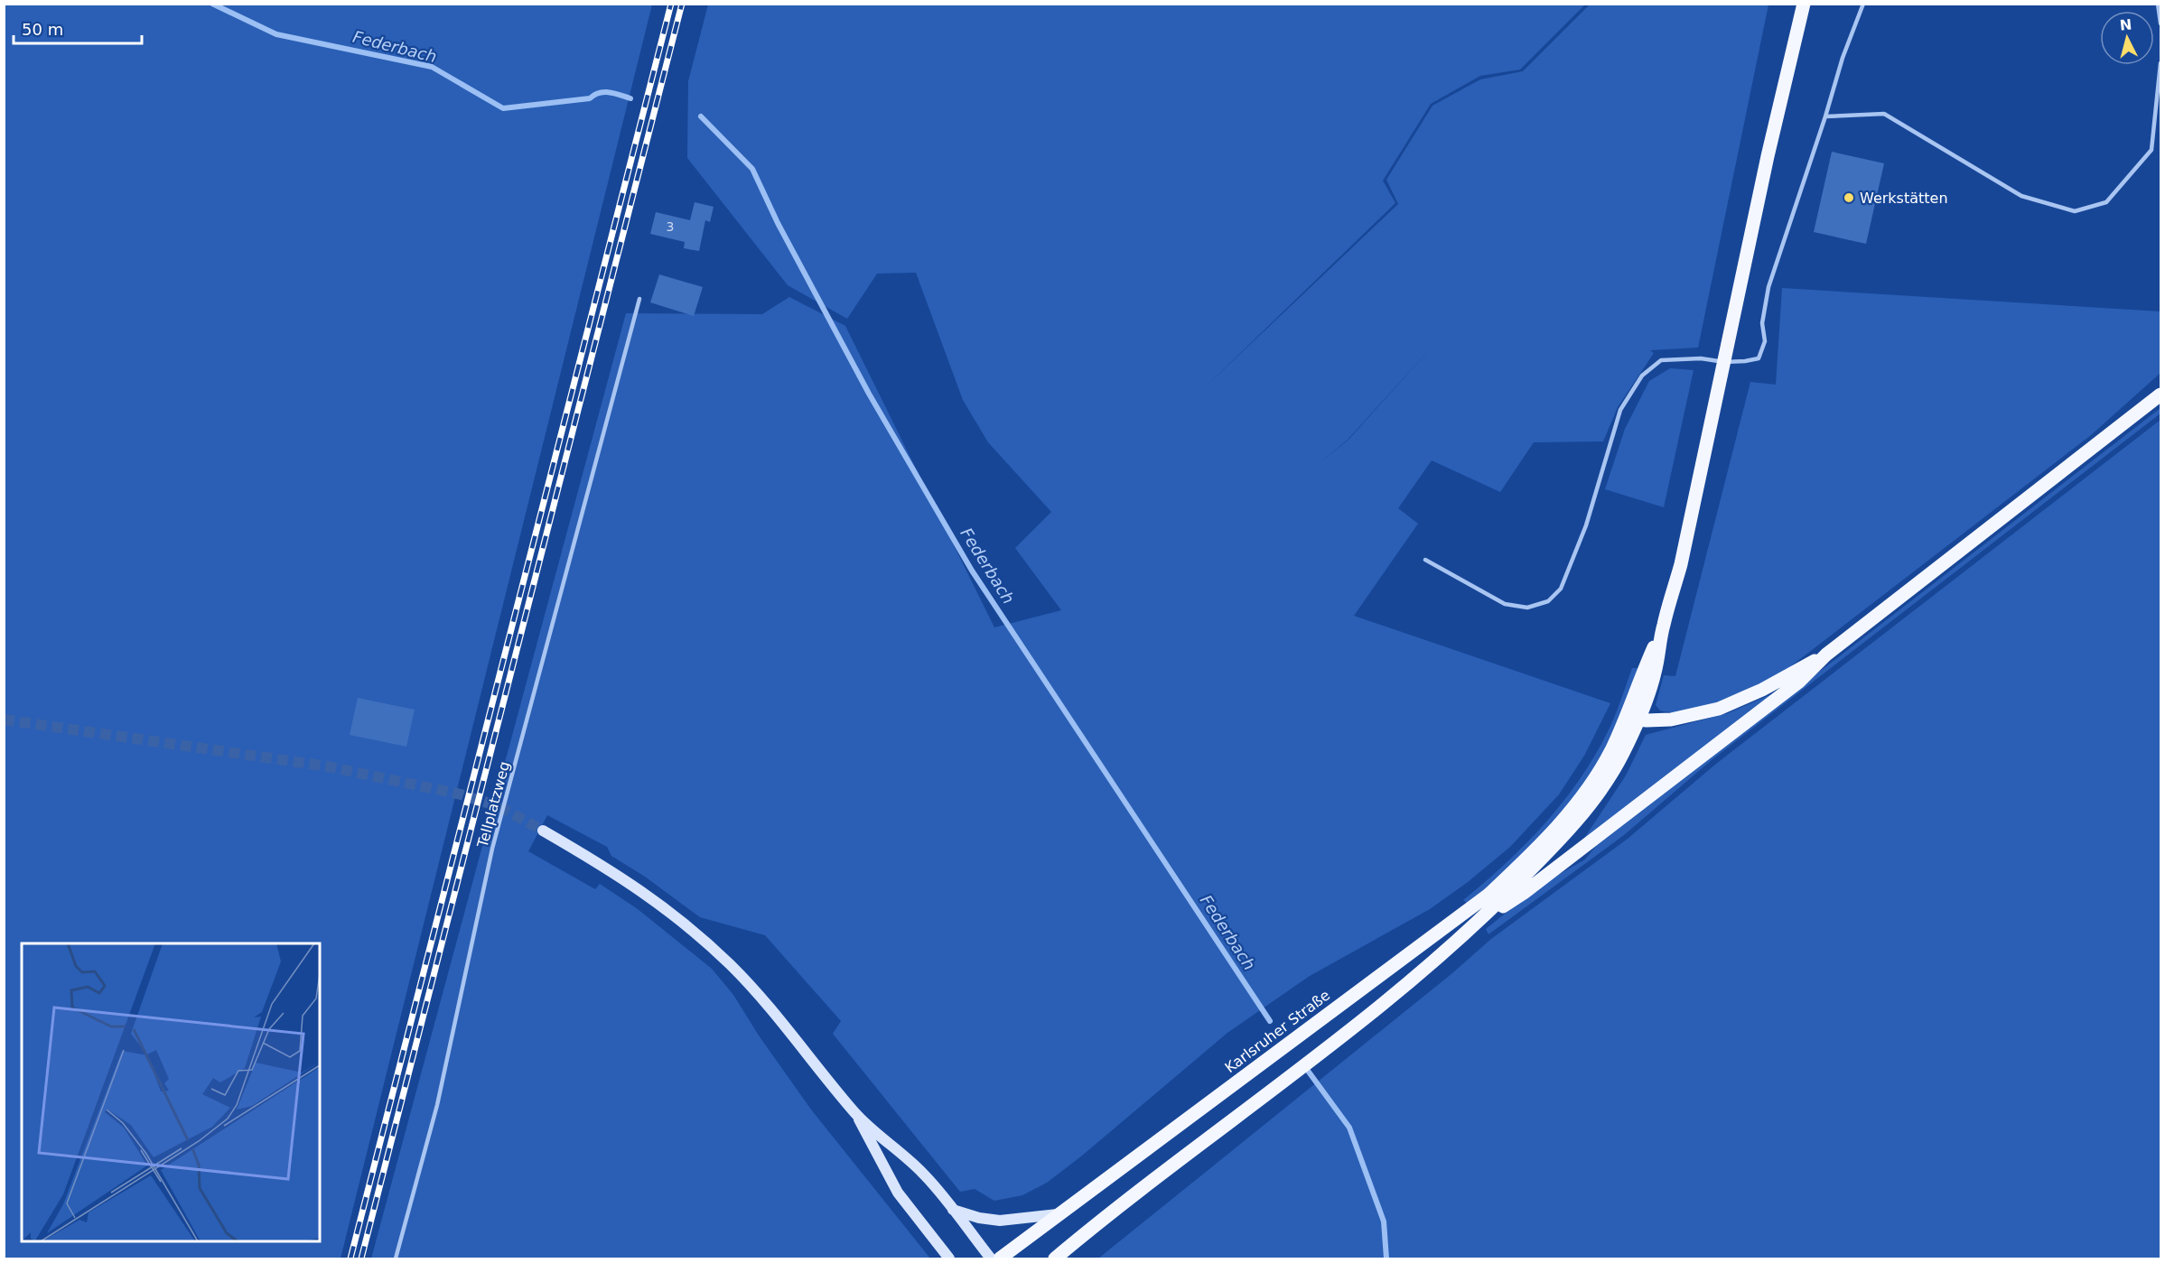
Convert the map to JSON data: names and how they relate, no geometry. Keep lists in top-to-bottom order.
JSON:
{
  "streets": {
    "main road": ["Karlsruher Straße"],
    "lane": ["Tellplatzweg"]
  },
  "water": ["Federbach"],
  "places": ["Werkstätten"],
  "house_numbers": ["3"],
  "scale_bar": "50 m",
  "north": "top"
}
